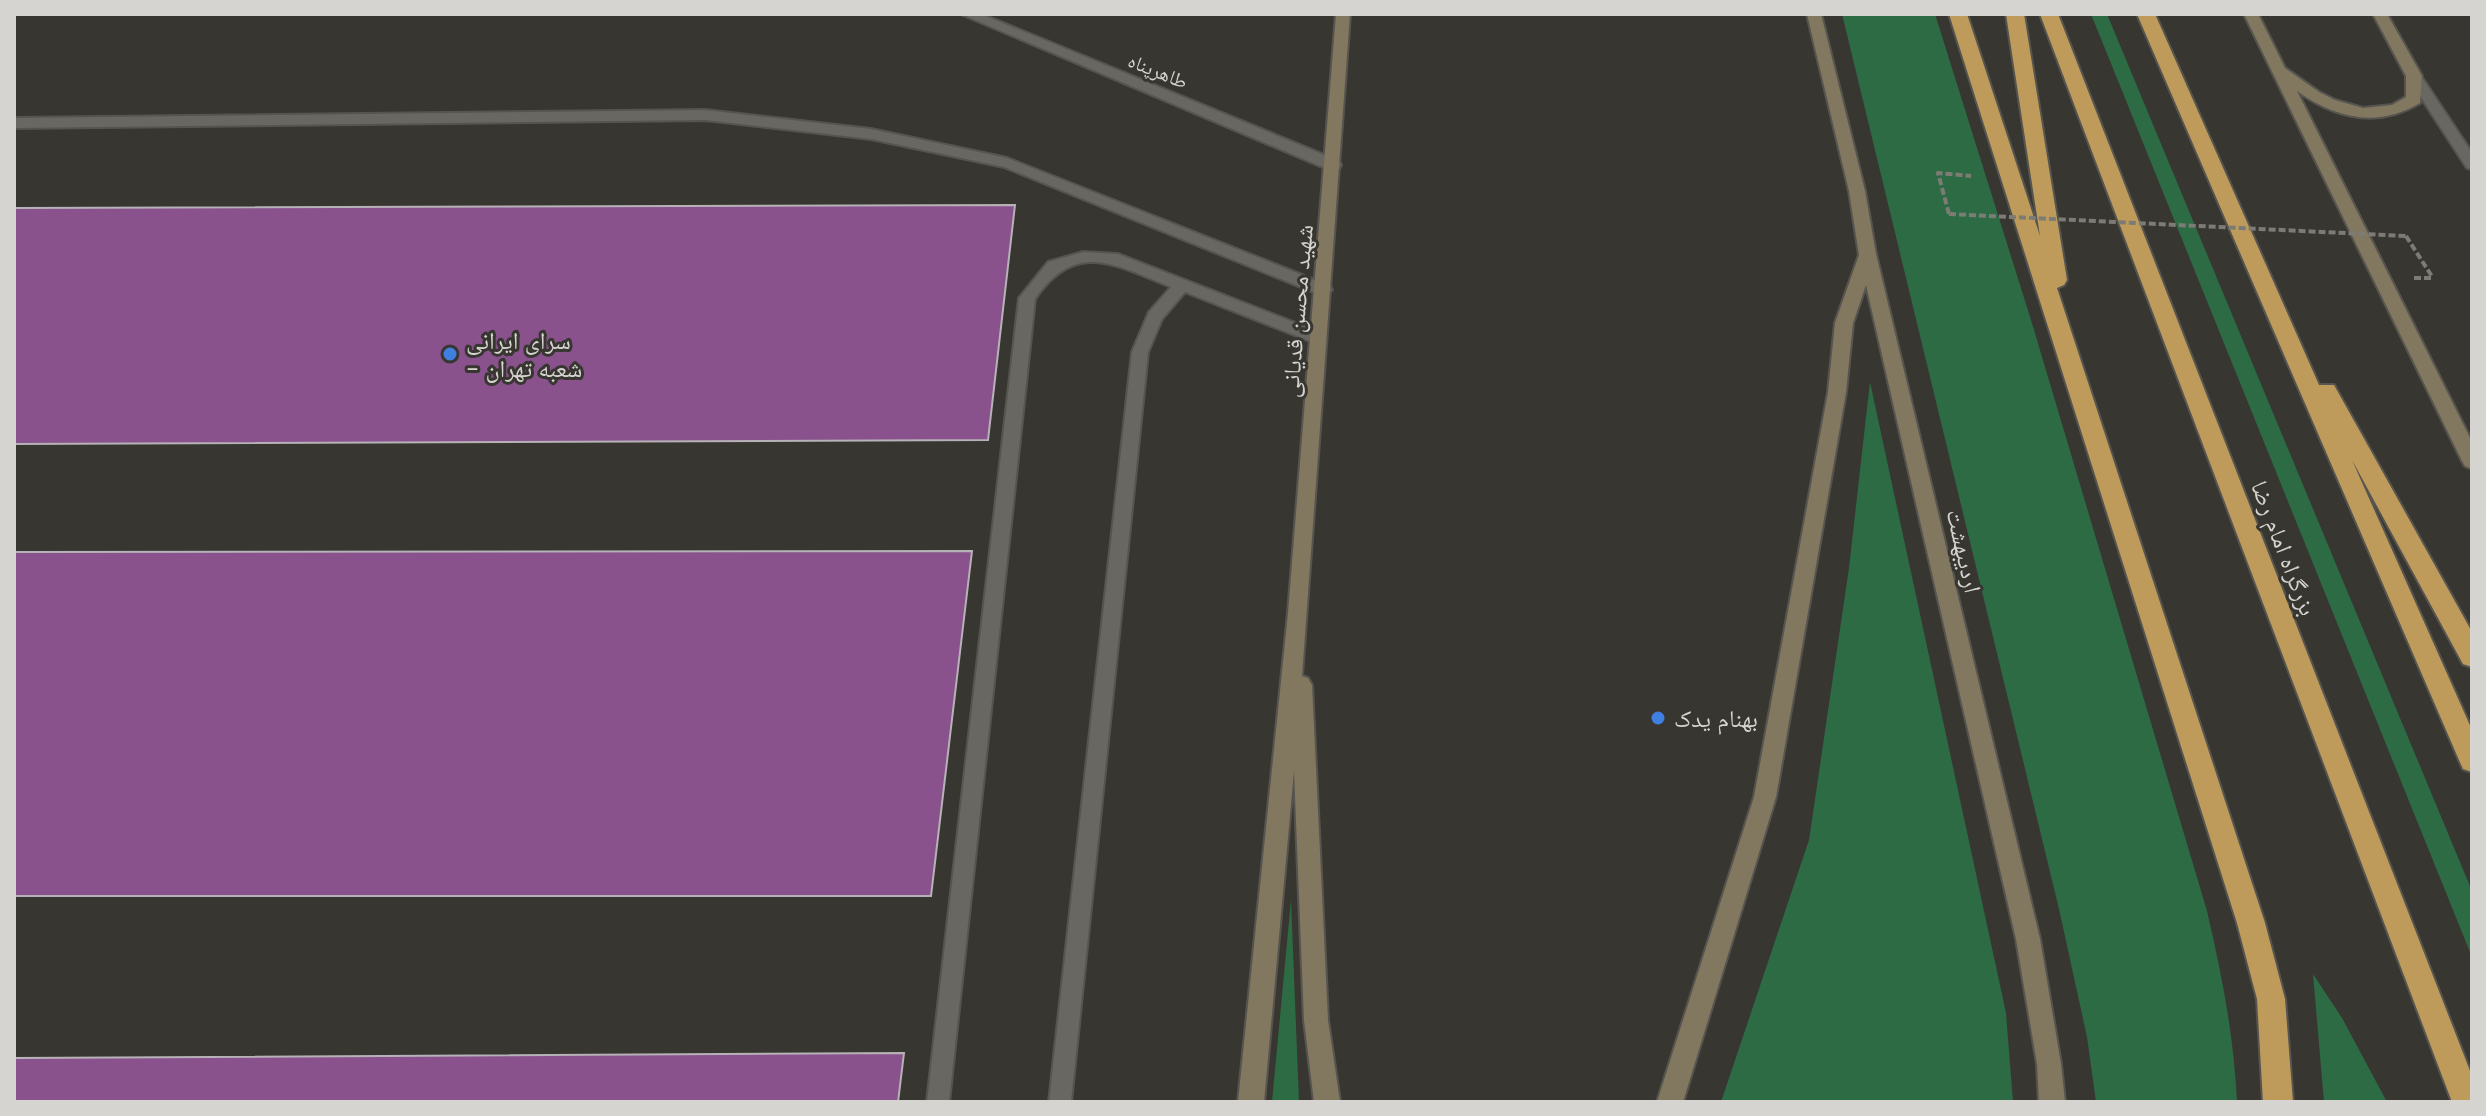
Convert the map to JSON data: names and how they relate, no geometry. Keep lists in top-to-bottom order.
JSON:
{
  "streets": {
    "highway": ["بزرگراه امام رضا"],
    "main road": ["شهید محسن قدیانی", "اردیبهشت"],
    "street": ["طاهرپناه"]
  },
  "crossings": [
    ["طاهرپناه", "شهید محسن قدیانی"]
  ],
  "places": ["سرای ایرانی - شعبه تهران", "بهنام یدک"]
}
